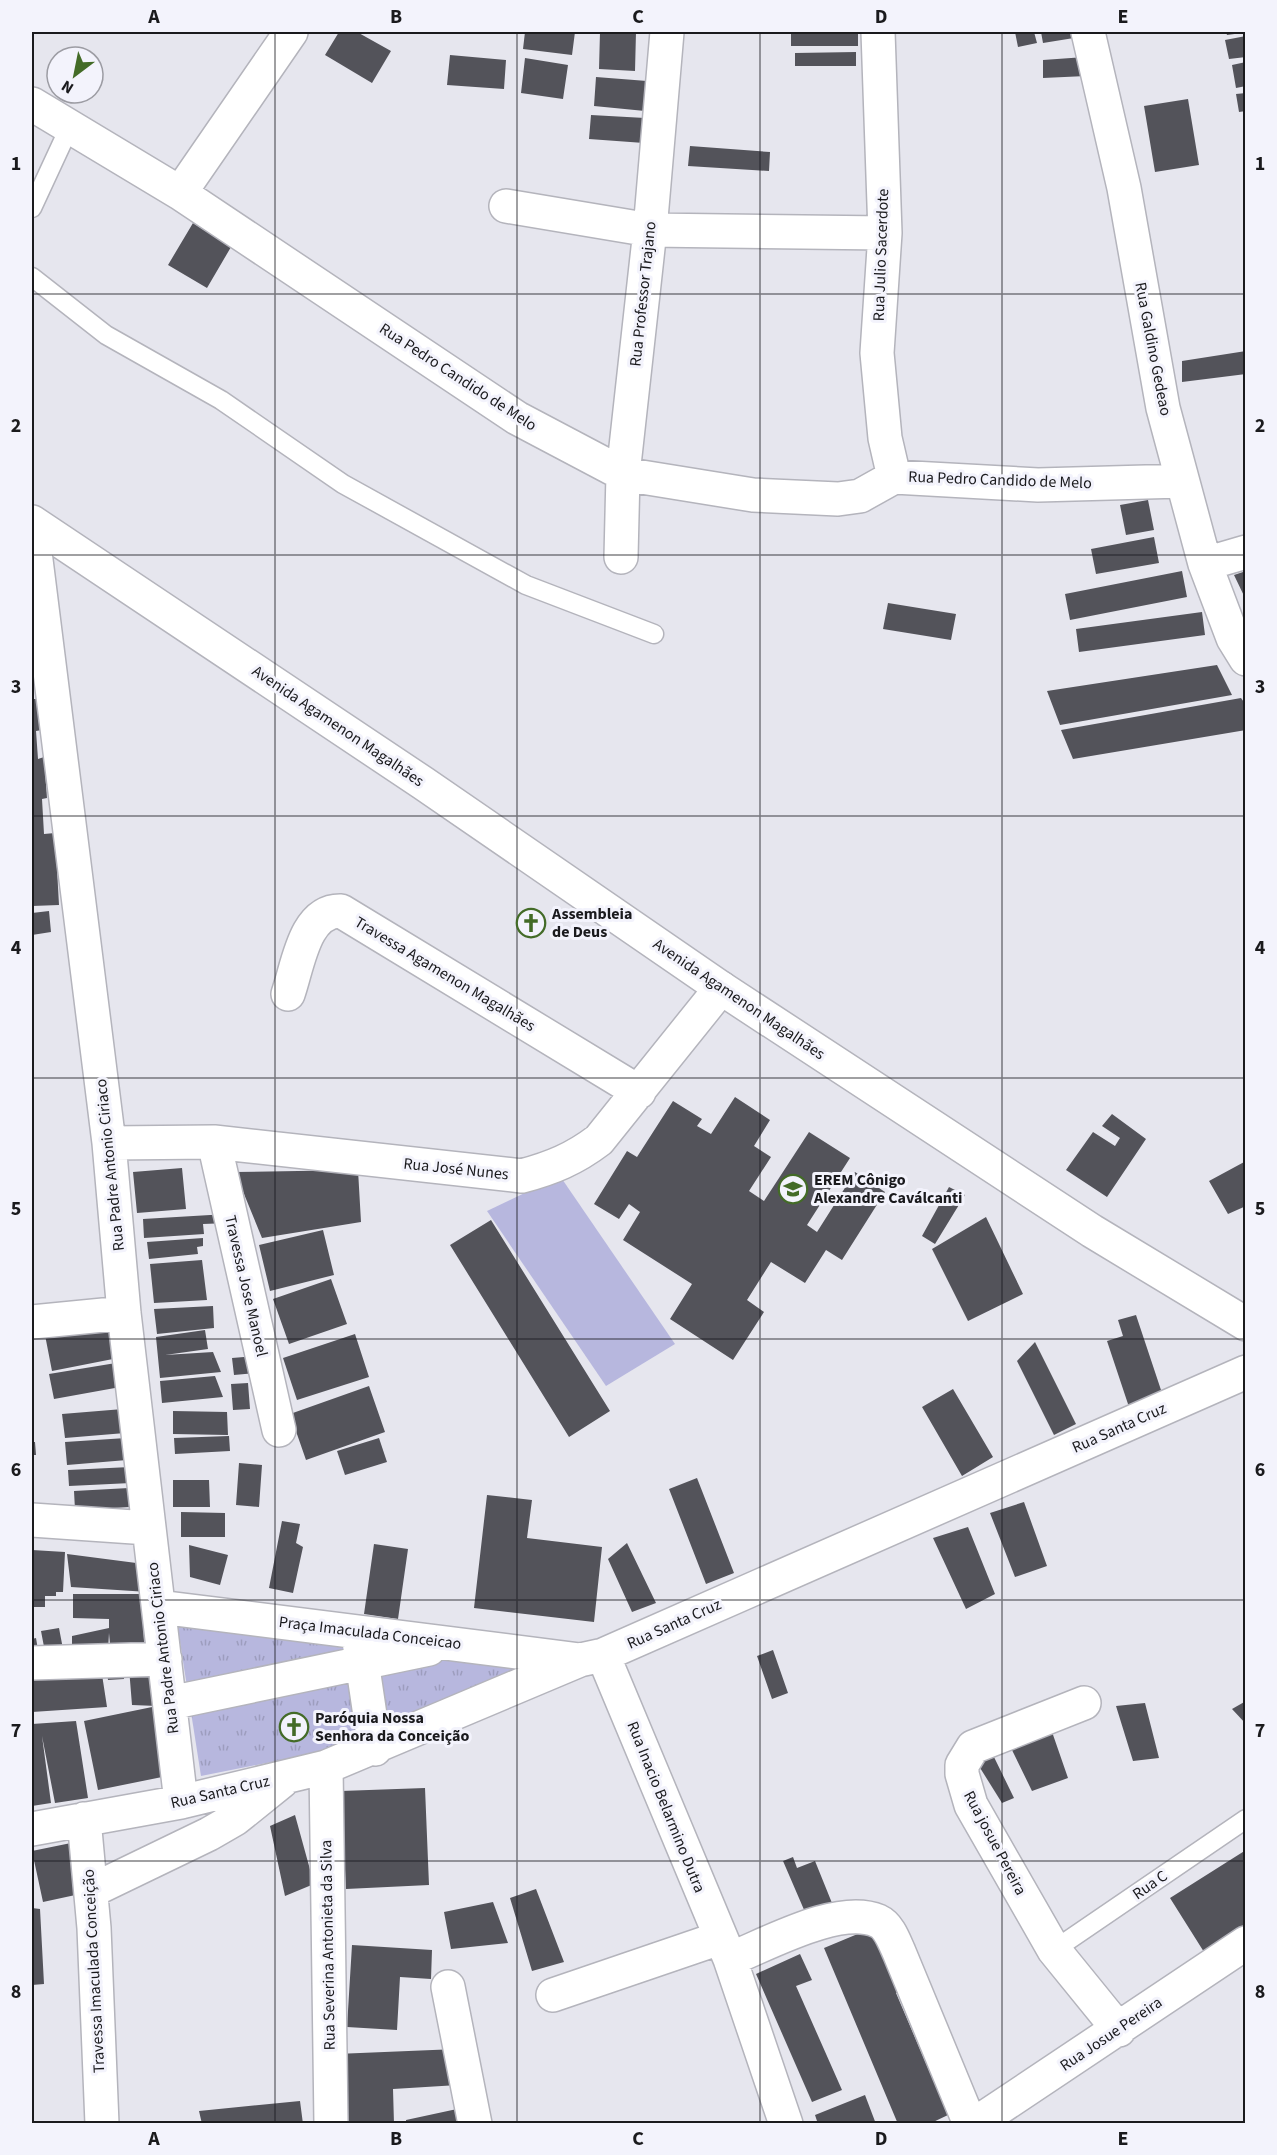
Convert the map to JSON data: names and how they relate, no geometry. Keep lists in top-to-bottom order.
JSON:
{
  "streets": {
    "street": [
      "Rua Julio Sacerdote",
      "Rua Professor Trajano",
      "Rua Galdino Gedeao",
      "Rua Pedro Candido de Melo",
      "Avenida Agamenon Magalhães",
      "Travessa Agamenon Magalhães",
      "Rua Padre Antonio Ciriaco",
      "Rua José Nunes",
      "Travessa Jose Manoel",
      "Rua Santa Cruz",
      "Praça Imaculada Conceicao",
      "Rua Inacio Belarmino Dutra",
      "Rua josue Pereira",
      "Rua Severina Antonieta da Silva",
      "Travessa Imaculada Conceição",
      "Rua Josue Pereira"
    ],
    "lane": ["Rua C"]
  },
  "crossings": [
    ["Rua Julio Sacerdote", "Rua Pedro Candido de Melo"],
    ["Rua Professor Trajano", "Rua Pedro Candido de Melo"],
    ["Rua Galdino Gedeao", "Rua Pedro Candido de Melo"],
    ["Avenida Agamenon Magalhães", "Rua José Nunes"],
    ["Travessa Agamenon Magalhães", "Rua José Nunes"],
    ["Rua Padre Antonio Ciriaco", "Rua José Nunes"],
    ["Rua Padre Antonio Ciriaco", "Rua Santa Cruz"],
    ["Rua Padre Antonio Ciriaco", "Praça Imaculada Conceicao"],
    ["Rua José Nunes", "Travessa Jose Manoel"],
    ["Rua Santa Cruz", "Praça Imaculada Conceicao"],
    ["Rua Santa Cruz", "Rua Inacio Belarmino Dutra"],
    ["Rua Santa Cruz", "Rua Severina Antonieta da Silva"],
    ["Rua Santa Cruz", "Travessa Imaculada Conceição"],
    ["Praça Imaculada Conceicao", "Rua Inacio Belarmino Dutra"],
    ["Rua josue Pereira", "Rua C"],
    ["Rua josue Pereira", "Rua Josue Pereira"]
  ],
  "places": {
    "church": ["Assembleia de Deus", "Paróquia Nossa Senhora da Conceição"],
    "school or university": ["EREM Cônigo Alexandre Caválcanti"]
  },
  "north": "bottom left",
  "grid": {
    "columns": [
      "A",
      "B",
      "C",
      "D",
      "E"
    ],
    "rows": [
      "1",
      "2",
      "3",
      "4",
      "5",
      "6",
      "7",
      "8"
    ]
  }
}
